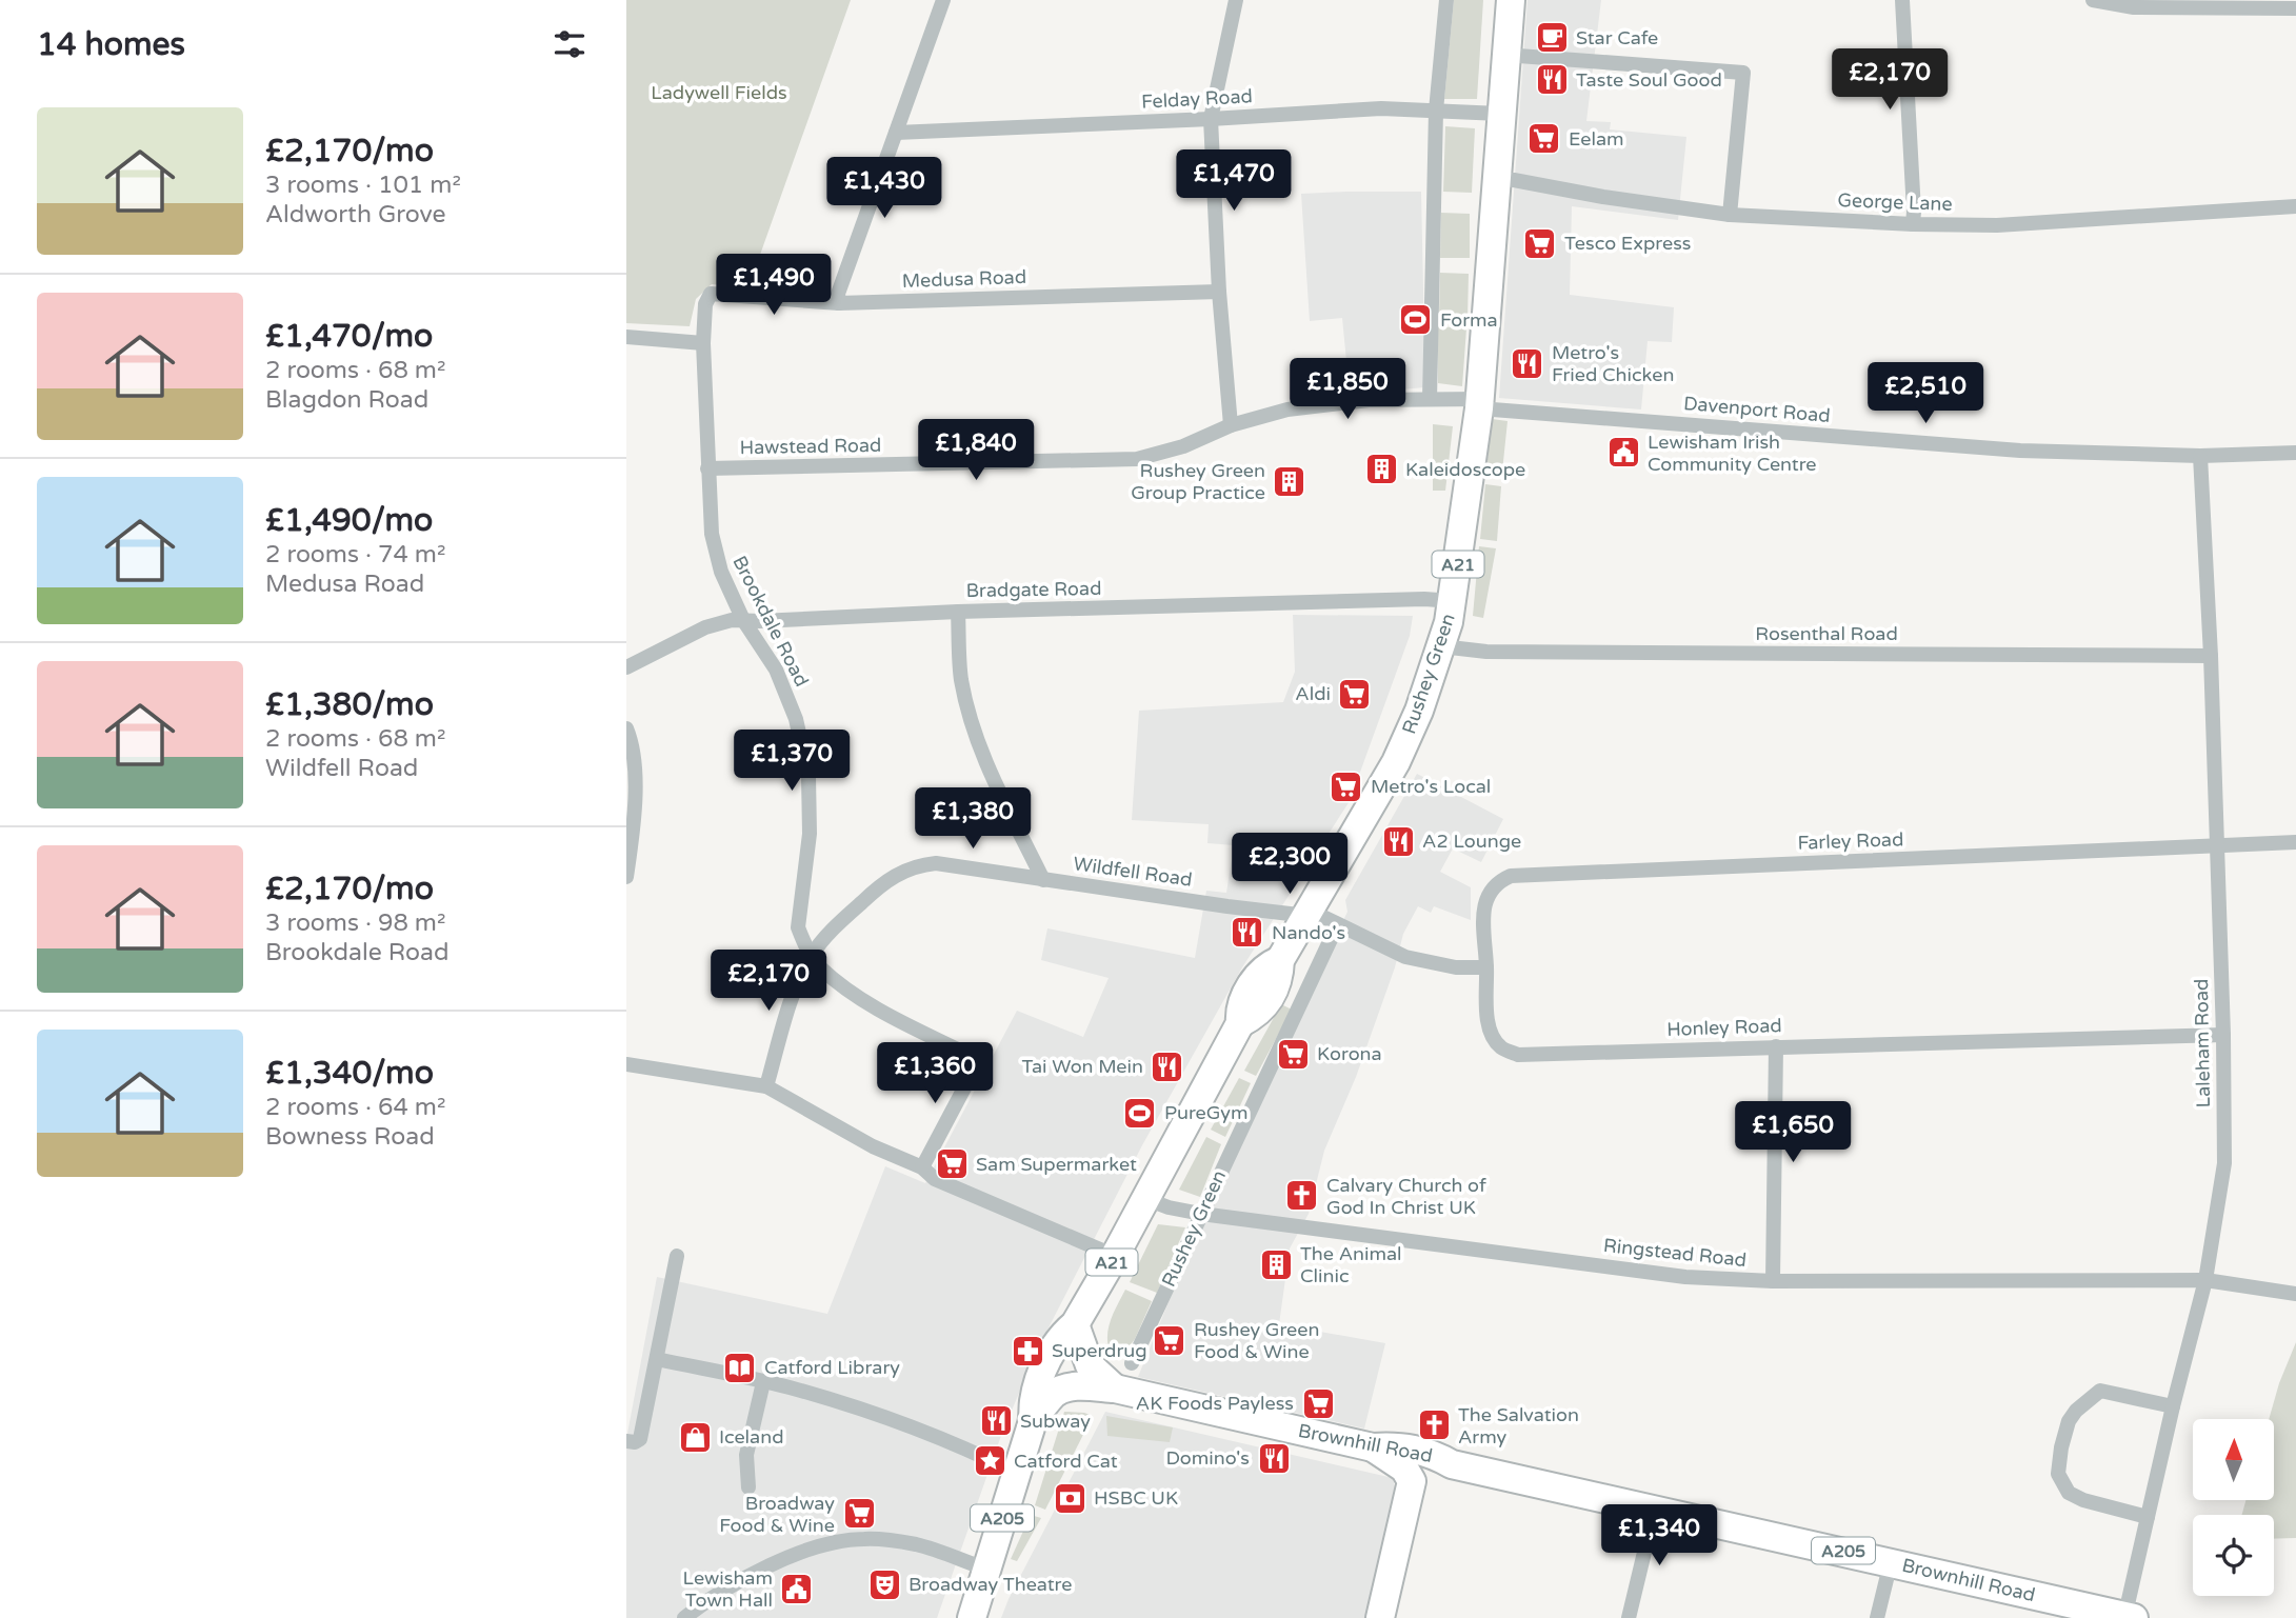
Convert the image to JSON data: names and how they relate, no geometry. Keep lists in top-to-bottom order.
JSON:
{
  "streets": {
    "highway": [
      "A21",
      "Rushey Green",
      "Brownhill Road",
      "A205"
    ],
    "street": [
      "Felday Road",
      "George Lane",
      "Medusa Road",
      "Davenport Road",
      "Hawstead Road",
      "Bradgate Road",
      "Brookdale Road",
      "Rosenthal Road",
      "Farley Road",
      "Wildfell Road",
      "Honley Road",
      "Laleham Road",
      "Ringstead Road"
    ]
  },
  "crossings": [
    ["Felday Road", "A21"],
    ["George Lane", "A21"],
    ["George Lane", "Rushey Green"],
    ["Medusa Road", "Brookdale Road"],
    ["Davenport Road", "Hawstead Road"],
    ["Davenport Road", "Rushey Green"],
    ["Davenport Road", "Laleham Road"],
    ["Hawstead Road", "Brookdale Road"],
    ["Hawstead Road", "Rushey Green"],
    ["A21", "Rushey Green"],
    ["Bradgate Road", "Brookdale Road"],
    ["Bradgate Road", "Rushey Green"],
    ["Brookdale Road", "Wildfell Road"],
    ["Rosenthal Road", "Rushey Green"],
    ["Rosenthal Road", "Laleham Road"],
    ["Rushey Green", "Wildfell Road"],
    ["Rushey Green", "Ringstead Road"],
    ["Rushey Green", "Brownhill Road"],
    ["Farley Road", "Honley Road"],
    ["Farley Road", "Laleham Road"],
    ["Honley Road", "Laleham Road"],
    ["Laleham Road", "Ringstead Road"],
    ["Laleham Road", "Brownhill Road"],
    ["Brownhill Road", "A205"]
  ],
  "parks": ["Ladywell Fields"],
  "places": {
    "cafe": ["Star Cafe"],
    "restaurant": [
      "Taste Soul Good",
      "Metro's Fried Chicken",
      "A2 Lounge",
      "Nando's",
      "Tai Won Mein",
      "Subway",
      "Domino's"
    ],
    "supermarket": [
      "Eelam",
      "Tesco Express",
      "Aldi",
      "Metro's Local",
      "Korona",
      "Sam Supermarket",
      "Rushey Green Food & Wine",
      "AK Foods Payless",
      "Broadway Food & Wine"
    ],
    "sports": ["Forma", "PureGym"],
    "public building": ["Lewisham Irish Community Centre", "Lewisham Town Hall"],
    "building": ["Kaleidoscope", "Rushey Green Group Practice", "The Animal Clinic"],
    "church": ["Calvary Church of God In Christ UK", "The Salvation Army"],
    "pharmacy": ["Superdrug"],
    "library": ["Catford Library"],
    "shop": ["Iceland"],
    "place": ["Catford Cat"],
    "bank": ["HSBC UK"],
    "theatre": ["Broadway Theatre"]
  },
  "north": "top",
  "page": {
    "heading": "14 homes",
    "price": [
      "£2,170",
      "£1,470",
      "£1,430",
      "£1,490",
      "£1,850",
      "£2,510",
      "£1,840",
      "£1,370",
      "£1,380",
      "£2,300",
      "£2,170",
      "£1,360",
      "£1,650",
      "£1,340"
    ],
    "list": [
      {
        "name": "£2,170/mo",
        "note": "3 rooms · 101 m² · Aldworth Grove"
      },
      {
        "name": "£1,470/mo",
        "note": "2 rooms · 68 m² · Blagdon Road"
      },
      {
        "name": "£1,490/mo",
        "note": "2 rooms · 74 m² · Medusa Road"
      },
      {
        "name": "£1,380/mo",
        "note": "2 rooms · 68 m² · Wildfell Road"
      },
      {
        "name": "£2,170/mo",
        "note": "3 rooms · 98 m² · Brookdale Road"
      },
      {
        "name": "£1,340/mo",
        "note": "2 rooms · 64 m² · Bowness Road"
      }
    ]
  }
}
